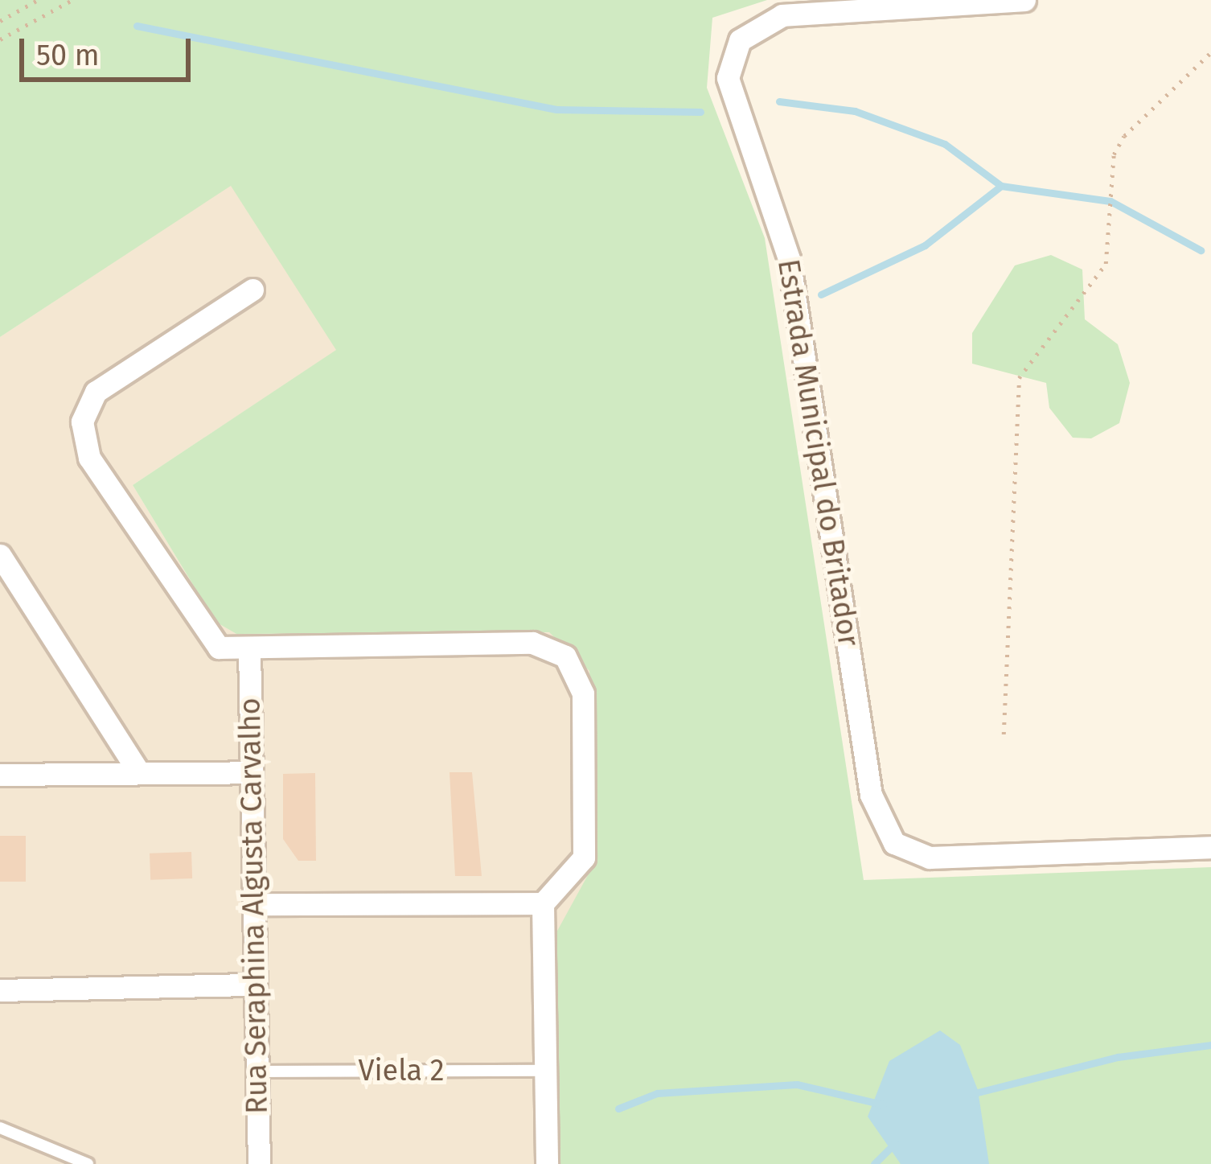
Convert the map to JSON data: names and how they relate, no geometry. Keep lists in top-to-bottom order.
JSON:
{
  "streets": {
    "street": ["Estrada Municipal do Britador", "Rua Seraphina Algusta Carvalho"],
    "lane": ["Viela 2"]
  },
  "crossings": [
    ["Rua Seraphina Algusta Carvalho", "Viela 2"]
  ],
  "scale_bar": "50 m"
}
